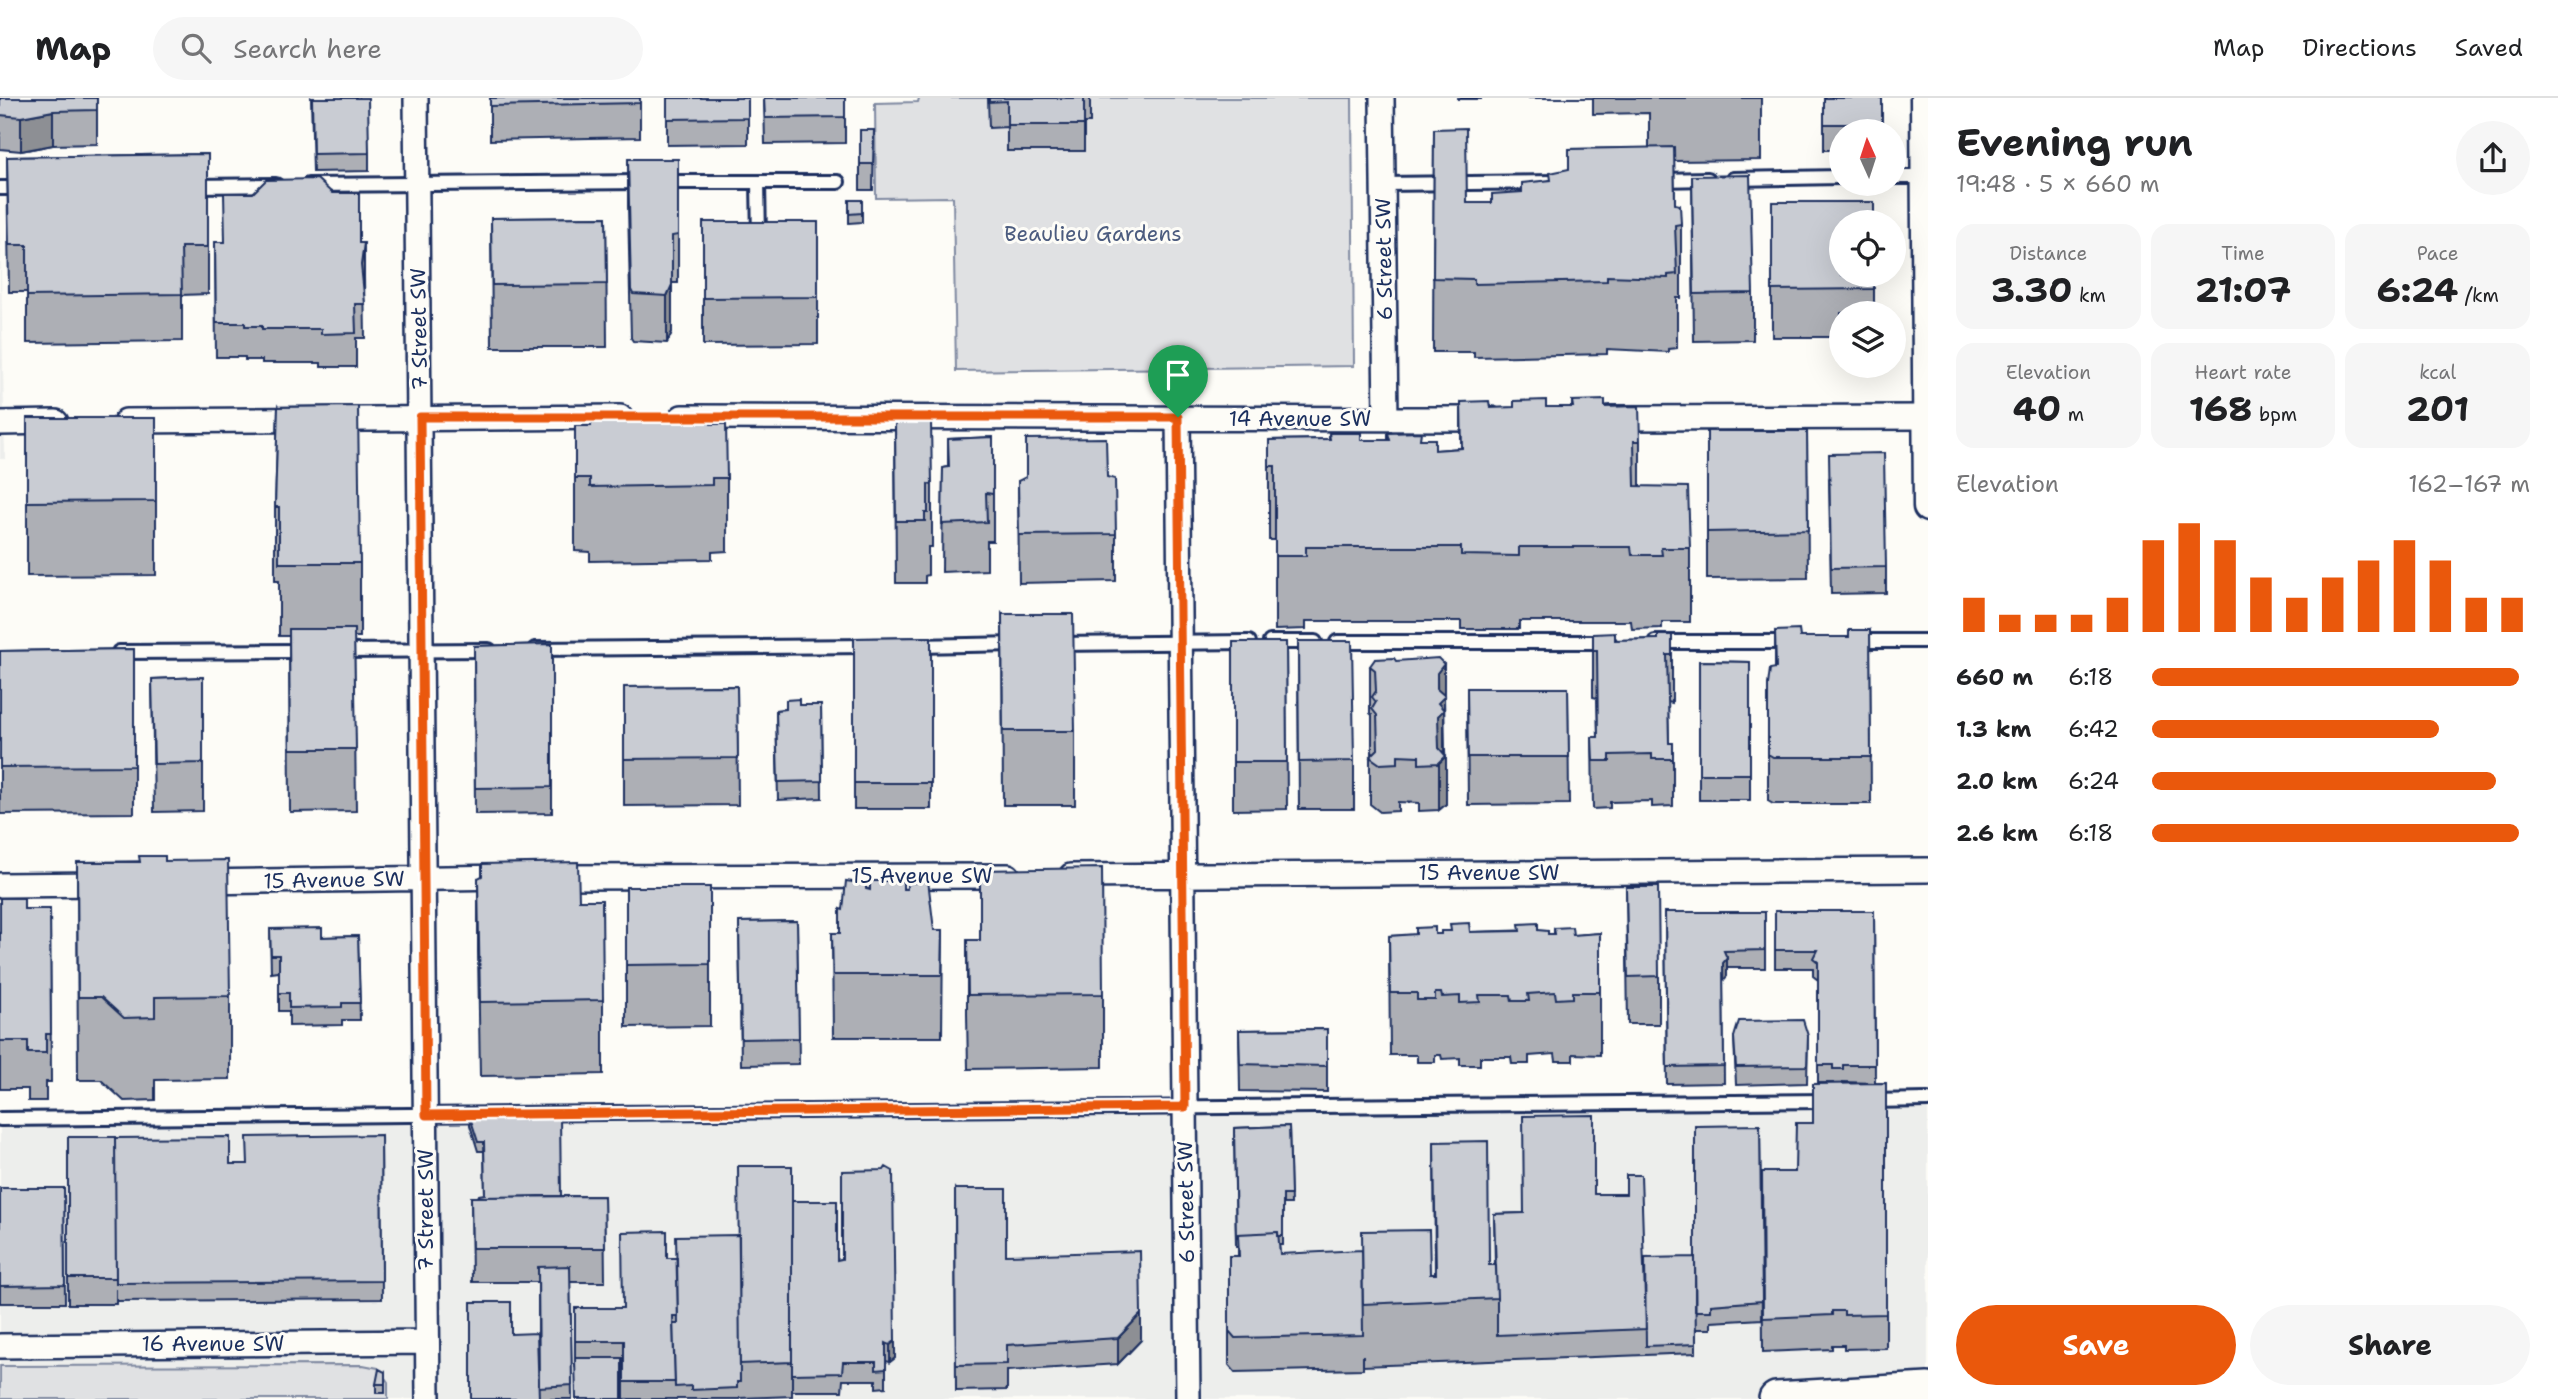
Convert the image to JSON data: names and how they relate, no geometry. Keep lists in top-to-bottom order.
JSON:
{
  "streets": {
    "street": [
      "6 Street SW",
      "7 Street SW",
      "14 Avenue SW",
      "15 Avenue SW",
      "16 Avenue SW"
    ]
  },
  "crossings": [
    ["6 Street SW", "14 Avenue SW"],
    ["6 Street SW", "15 Avenue SW"],
    ["7 Street SW", "14 Avenue SW"],
    ["7 Street SW", "15 Avenue SW"],
    ["7 Street SW", "16 Avenue SW"]
  ],
  "parks": ["Beaulieu Gardens"],
  "north": "top",
  "page": {
    "header": "Map",
    "search": "Search here",
    "nav": ["Map", "Directions", "Saved"],
    "heading": ["Evening run", "19:48 · 5 × 660 m"],
    "stats": [
      ["Distance", "3.30 km"],
      ["Time", "21:07"],
      ["Pace", "6:24 /km"],
      ["Elevation", "40 m"],
      ["Heart rate", "168 bpm"],
      ["kcal", "201"]
    ],
    "chart": ["Elevation", "162–167 m"],
    "list": [
      {
        "name": "660 m",
        "note": "6:18"
      },
      {
        "name": "1.3 km",
        "note": "6:42"
      },
      {
        "name": "2.0 km",
        "note": "6:24"
      },
      {
        "name": "2.6 km",
        "note": "6:18"
      }
    ],
    "buttons": ["Save", "Share"]
  }
}
